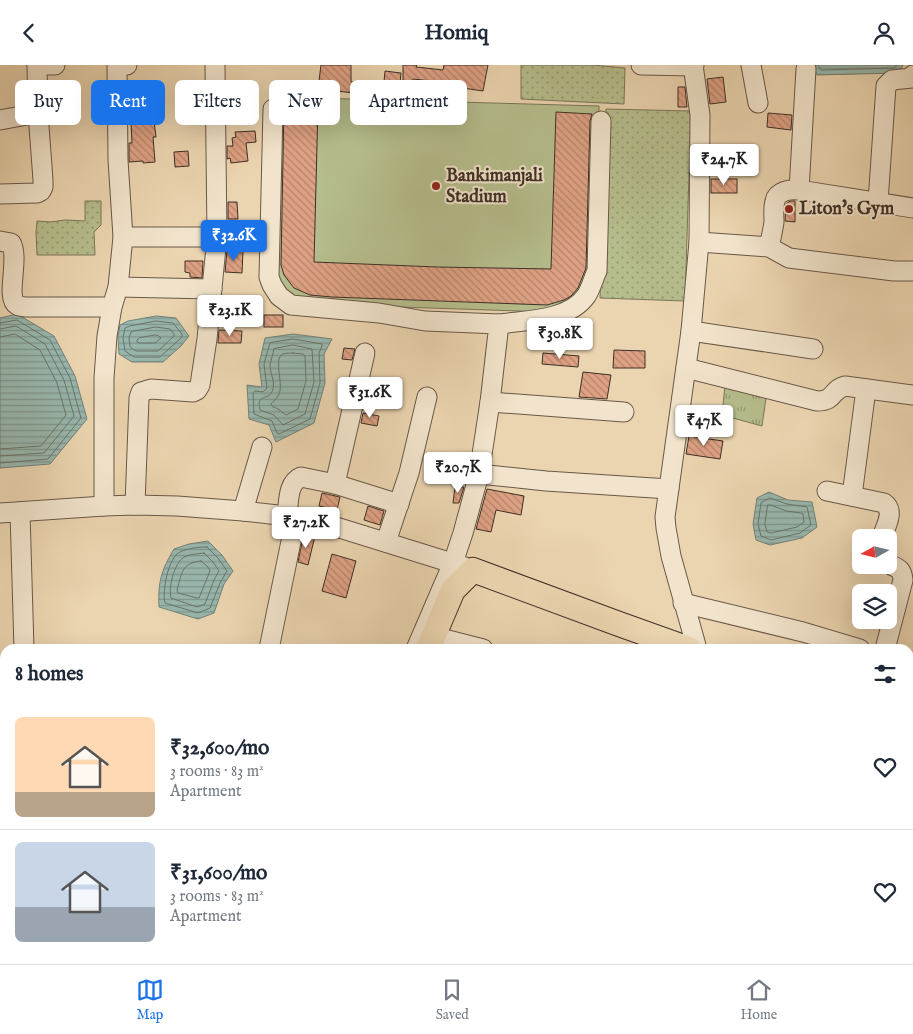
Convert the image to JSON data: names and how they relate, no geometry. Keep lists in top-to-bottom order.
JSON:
{
  "places": ["Bankimanjali Stadium", "Liton's Gym"],
  "north": "left",
  "page": {
    "header": "Homiq",
    "chip": [
      "Buy",
      "Rent",
      "Filters",
      "New",
      "Apartment"
    ],
    "price": [
      "₹24.7K",
      "₹32.6K",
      "₹23.1K",
      "₹30.8K",
      "₹31.6K",
      "₹47K",
      "₹20.7K",
      "₹27.2K"
    ],
    "heading": "8 homes",
    "list": [
      {
        "name": "₹32,600/mo",
        "note": "3 rooms · 83 m² · Apartment"
      },
      {
        "name": "₹31,600/mo",
        "note": "3 rooms · 83 m² · Apartment"
      }
    ],
    "tabs": ["Map", "Saved", "Home"]
  }
}
